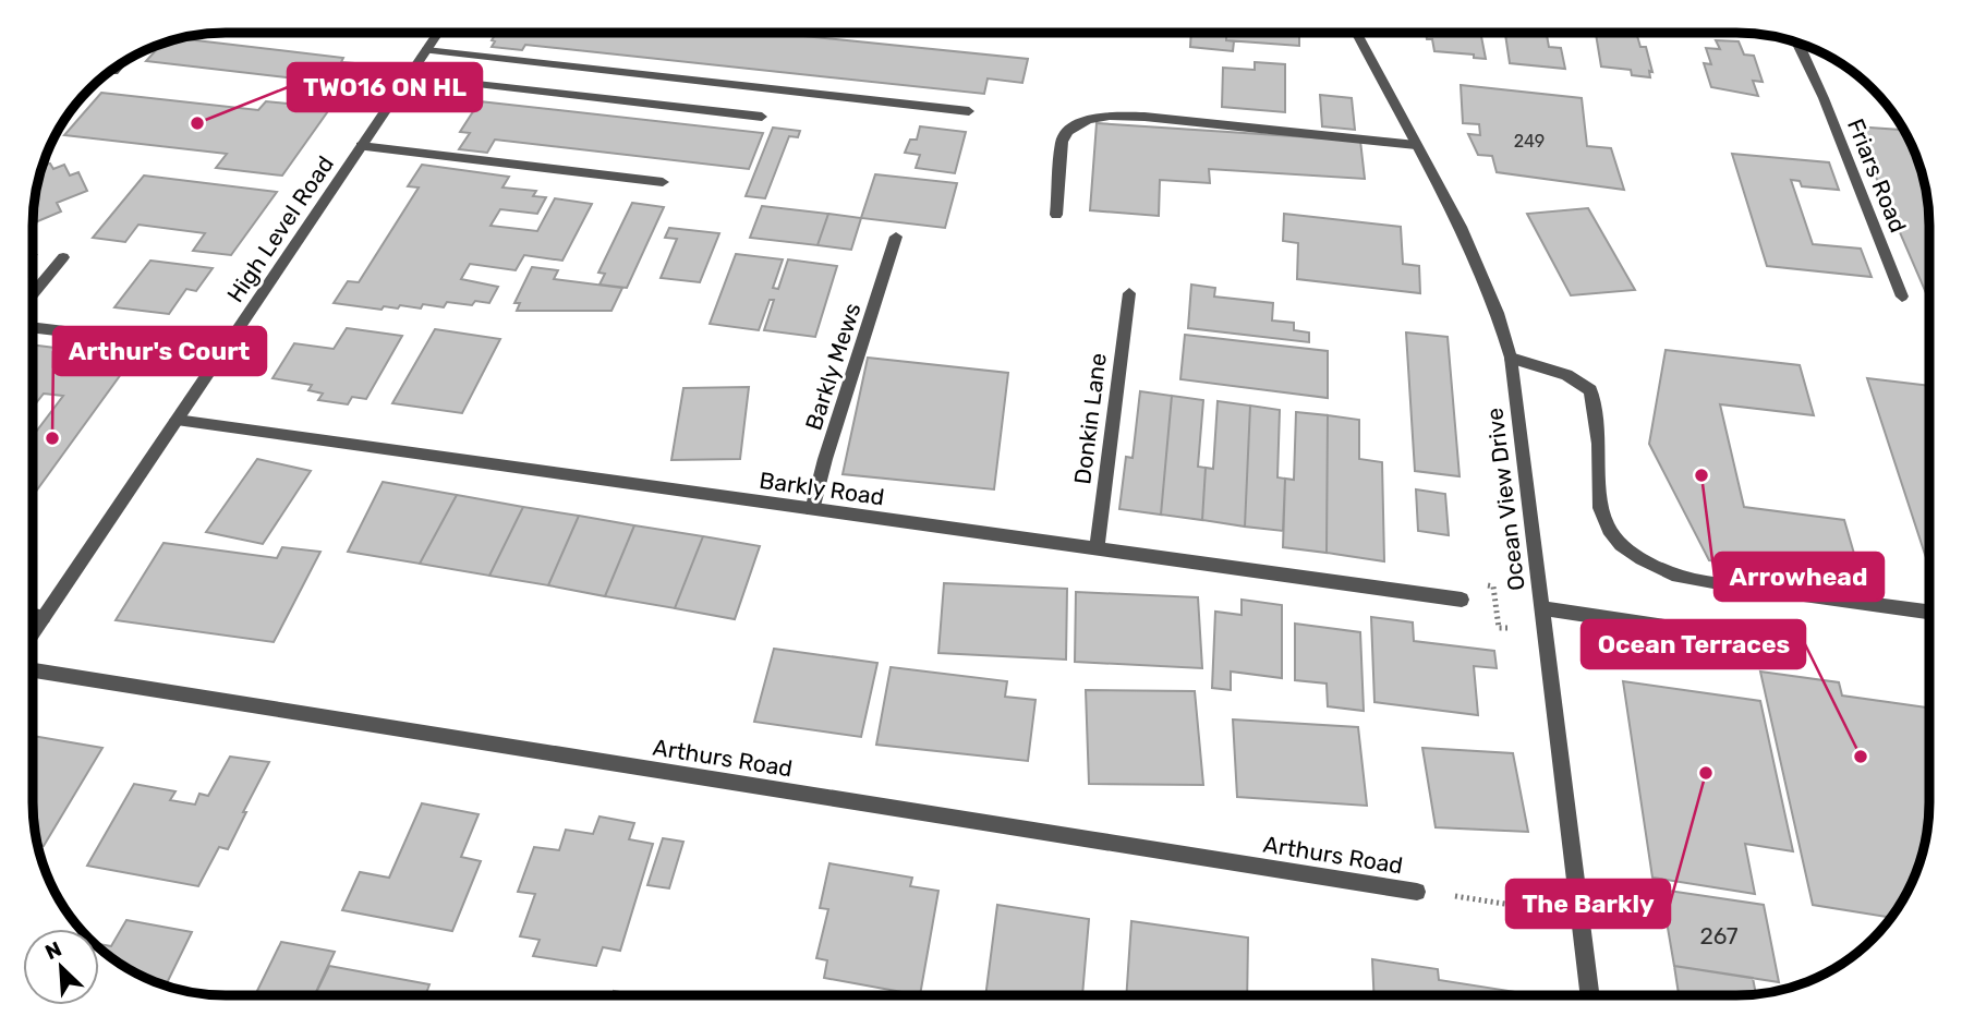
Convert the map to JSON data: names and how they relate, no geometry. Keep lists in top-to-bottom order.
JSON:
{
  "streets": {
    "street": [
      "Friars Road",
      "High Level Road",
      "Barkly Mews",
      "Donkin Lane",
      "Barkly Road",
      "Ocean View Drive",
      "Arthurs Road"
    ]
  },
  "crossings": [
    ["High Level Road", "Barkly Road"],
    ["Barkly Mews", "Barkly Road"],
    ["Donkin Lane", "Barkly Road"]
  ],
  "places": [
    "TWO16 ON HL",
    "Arthur's Court",
    "Arrowhead",
    "Ocean Terraces",
    "The Barkly"
  ],
  "house_numbers": ["249", "267"],
  "north": "top left"
}
